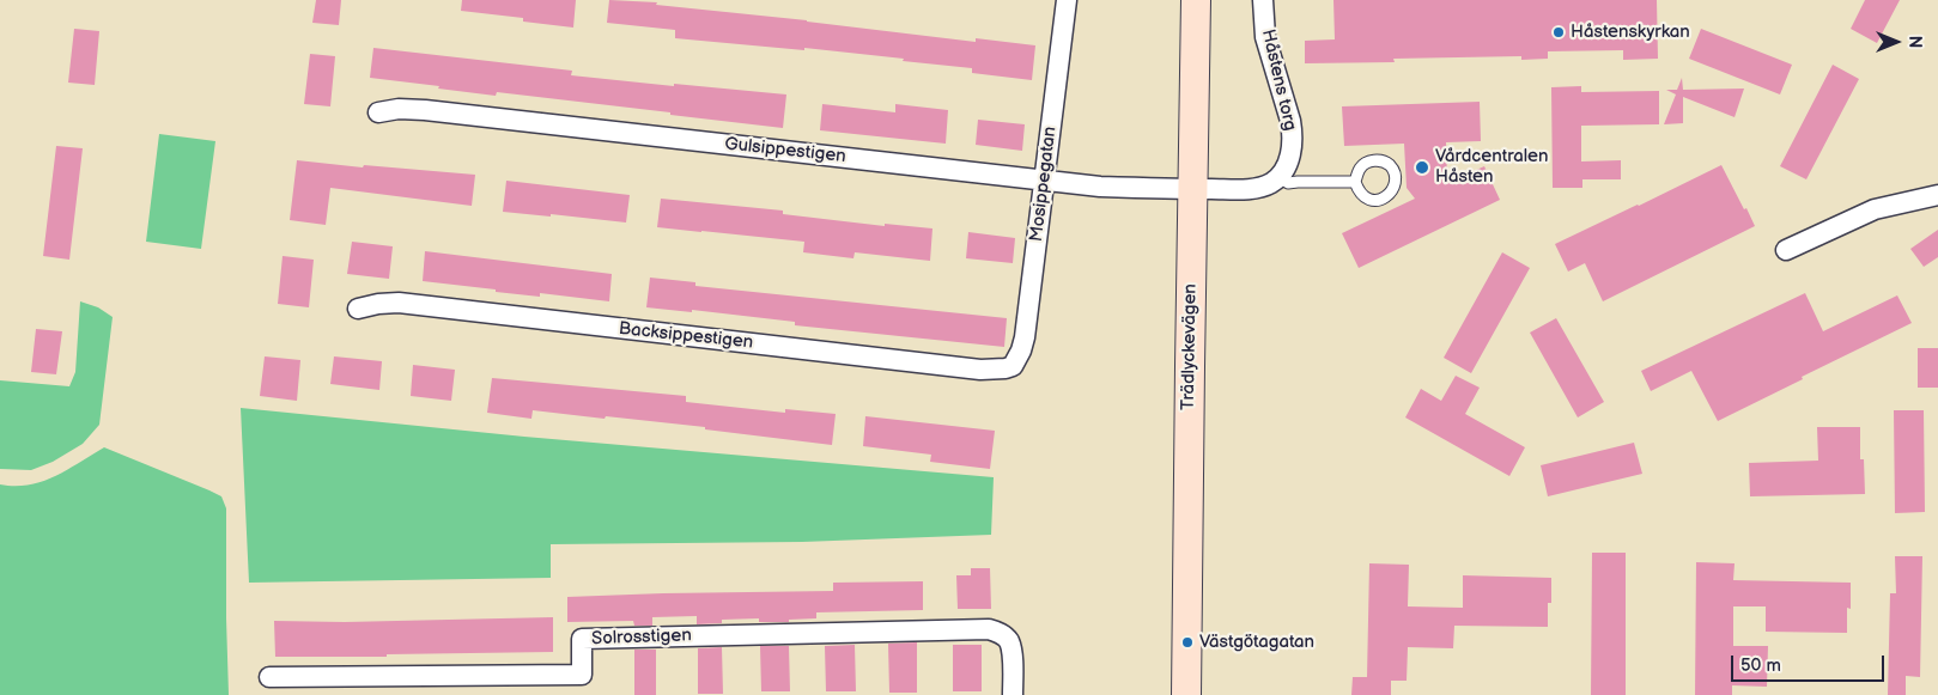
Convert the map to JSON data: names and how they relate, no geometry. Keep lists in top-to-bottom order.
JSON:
{
  "streets": {
    "street": [
      "Håstens torg",
      "Gulsippestigen",
      "Mosippegatan",
      "Backsippestigen",
      "Trädlyckevägen",
      "Solrosstigen"
    ]
  },
  "crossings": [
    ["Gulsippestigen", "Mosippegatan"],
    ["Gulsippestigen", "Trädlyckevägen"],
    ["Mosippegatan", "Backsippestigen"]
  ],
  "places": ["Håstenskyrkan", "Vårdcentralen Håsten", "Västgötagatan"],
  "scale_bar": "50 m",
  "north": "right"
}
